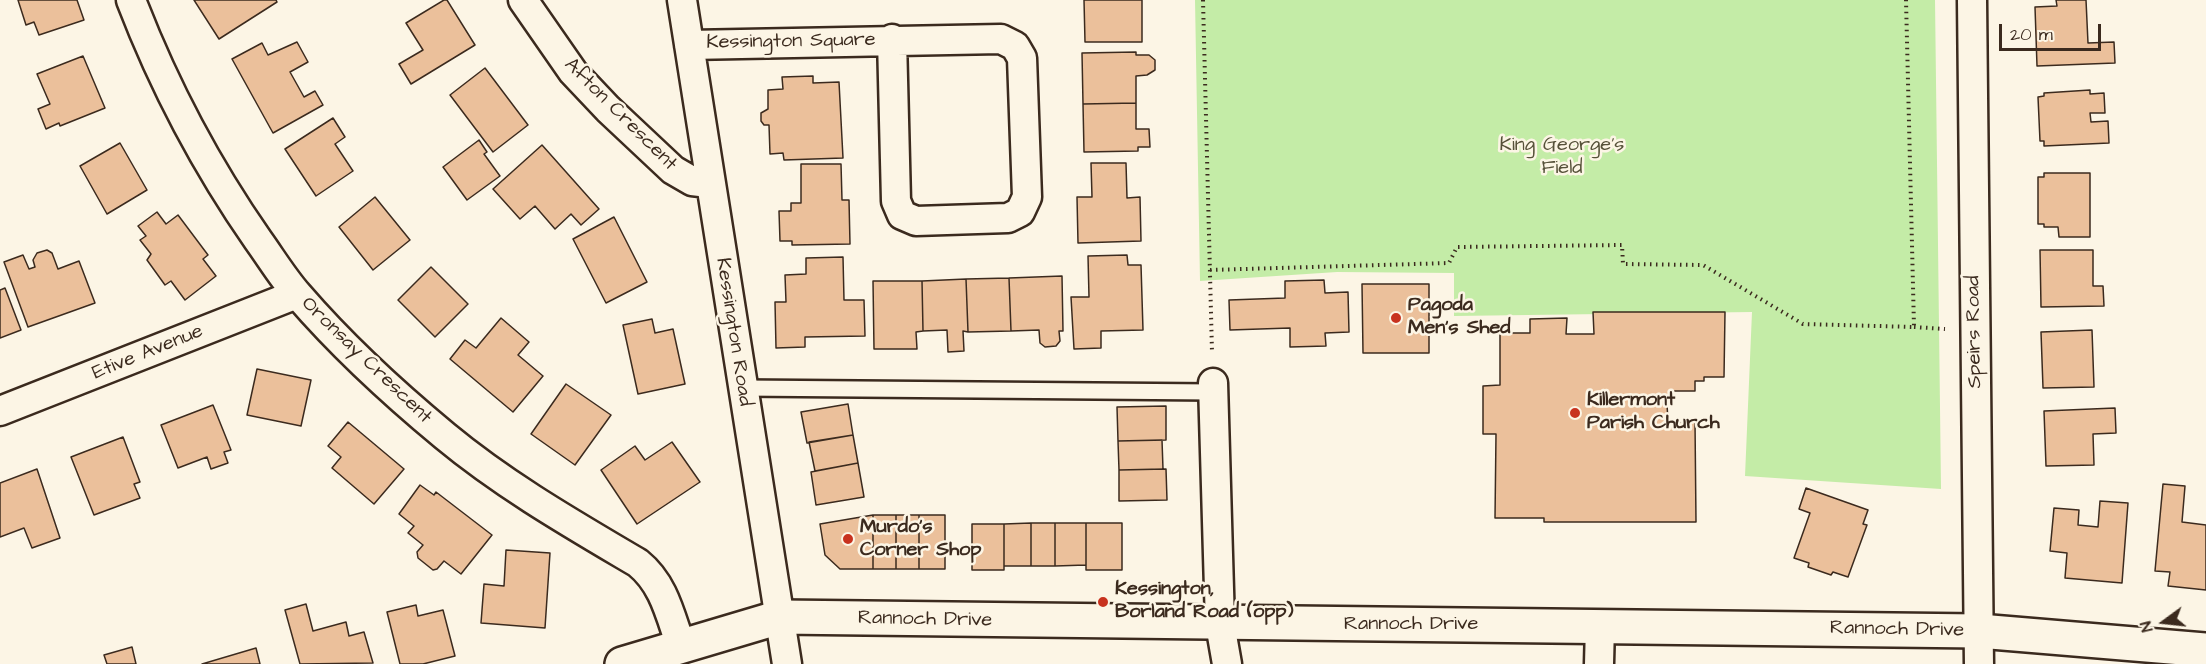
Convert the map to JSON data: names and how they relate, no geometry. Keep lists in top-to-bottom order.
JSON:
{
  "streets": {
    "street": [
      "Kessington Square",
      "Afton Crescent",
      "Kessington Road",
      "Speirs Road",
      "Etive Avenue",
      "Oronsay Crescent",
      "Rannoch Drive"
    ]
  },
  "crossings": [
    ["Kessington Square", "Kessington Road"],
    ["Afton Crescent", "Kessington Road"],
    ["Kessington Road", "Rannoch Drive"],
    ["Speirs Road", "Rannoch Drive"],
    ["Etive Avenue", "Oronsay Crescent"],
    ["Oronsay Crescent", "Rannoch Drive"]
  ],
  "parks": ["King George's Field"],
  "places": [
    "Pagoda Men's Shed",
    "Killermont Parish Church",
    "Murdo's Corner Shop",
    "Kessington, Borland Road (opp)"
  ],
  "scale_bar": "20 m",
  "north": "left"
}
